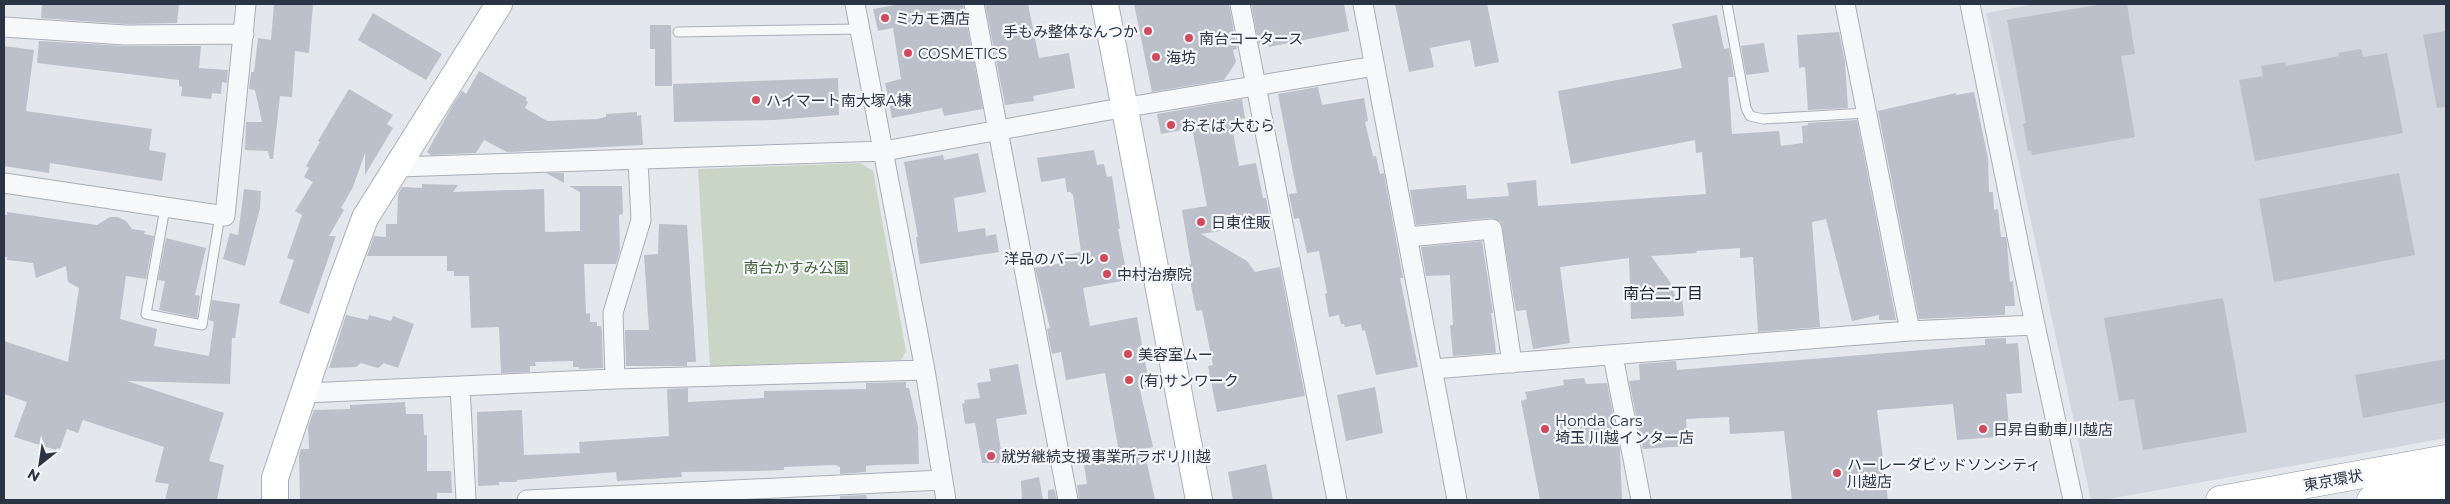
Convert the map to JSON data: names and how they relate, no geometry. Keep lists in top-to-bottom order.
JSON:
{
  "streets": {
    "highway": ["東京環状"]
  },
  "districts": ["南台二丁目"],
  "parks": ["南台かすみ公園"],
  "places": [
    "ミカモ酒店",
    "手もみ整体なんつか",
    "南台コータース",
    "COSMETICS",
    "海坊",
    "ハイマート南大塚A棟",
    "おそば 大むら",
    "日東住販",
    "洋品のパール",
    "中村治療院",
    "美容室ムー",
    "(有)サンワーク",
    "Honda Cars 埼玉 川越インター店",
    "日昇自動車川越店",
    "就労継続支援事業所ラボリ川越",
    "ハーレーダビッドソンシティ 川越店"
  ],
  "north": "bottom left"
}
